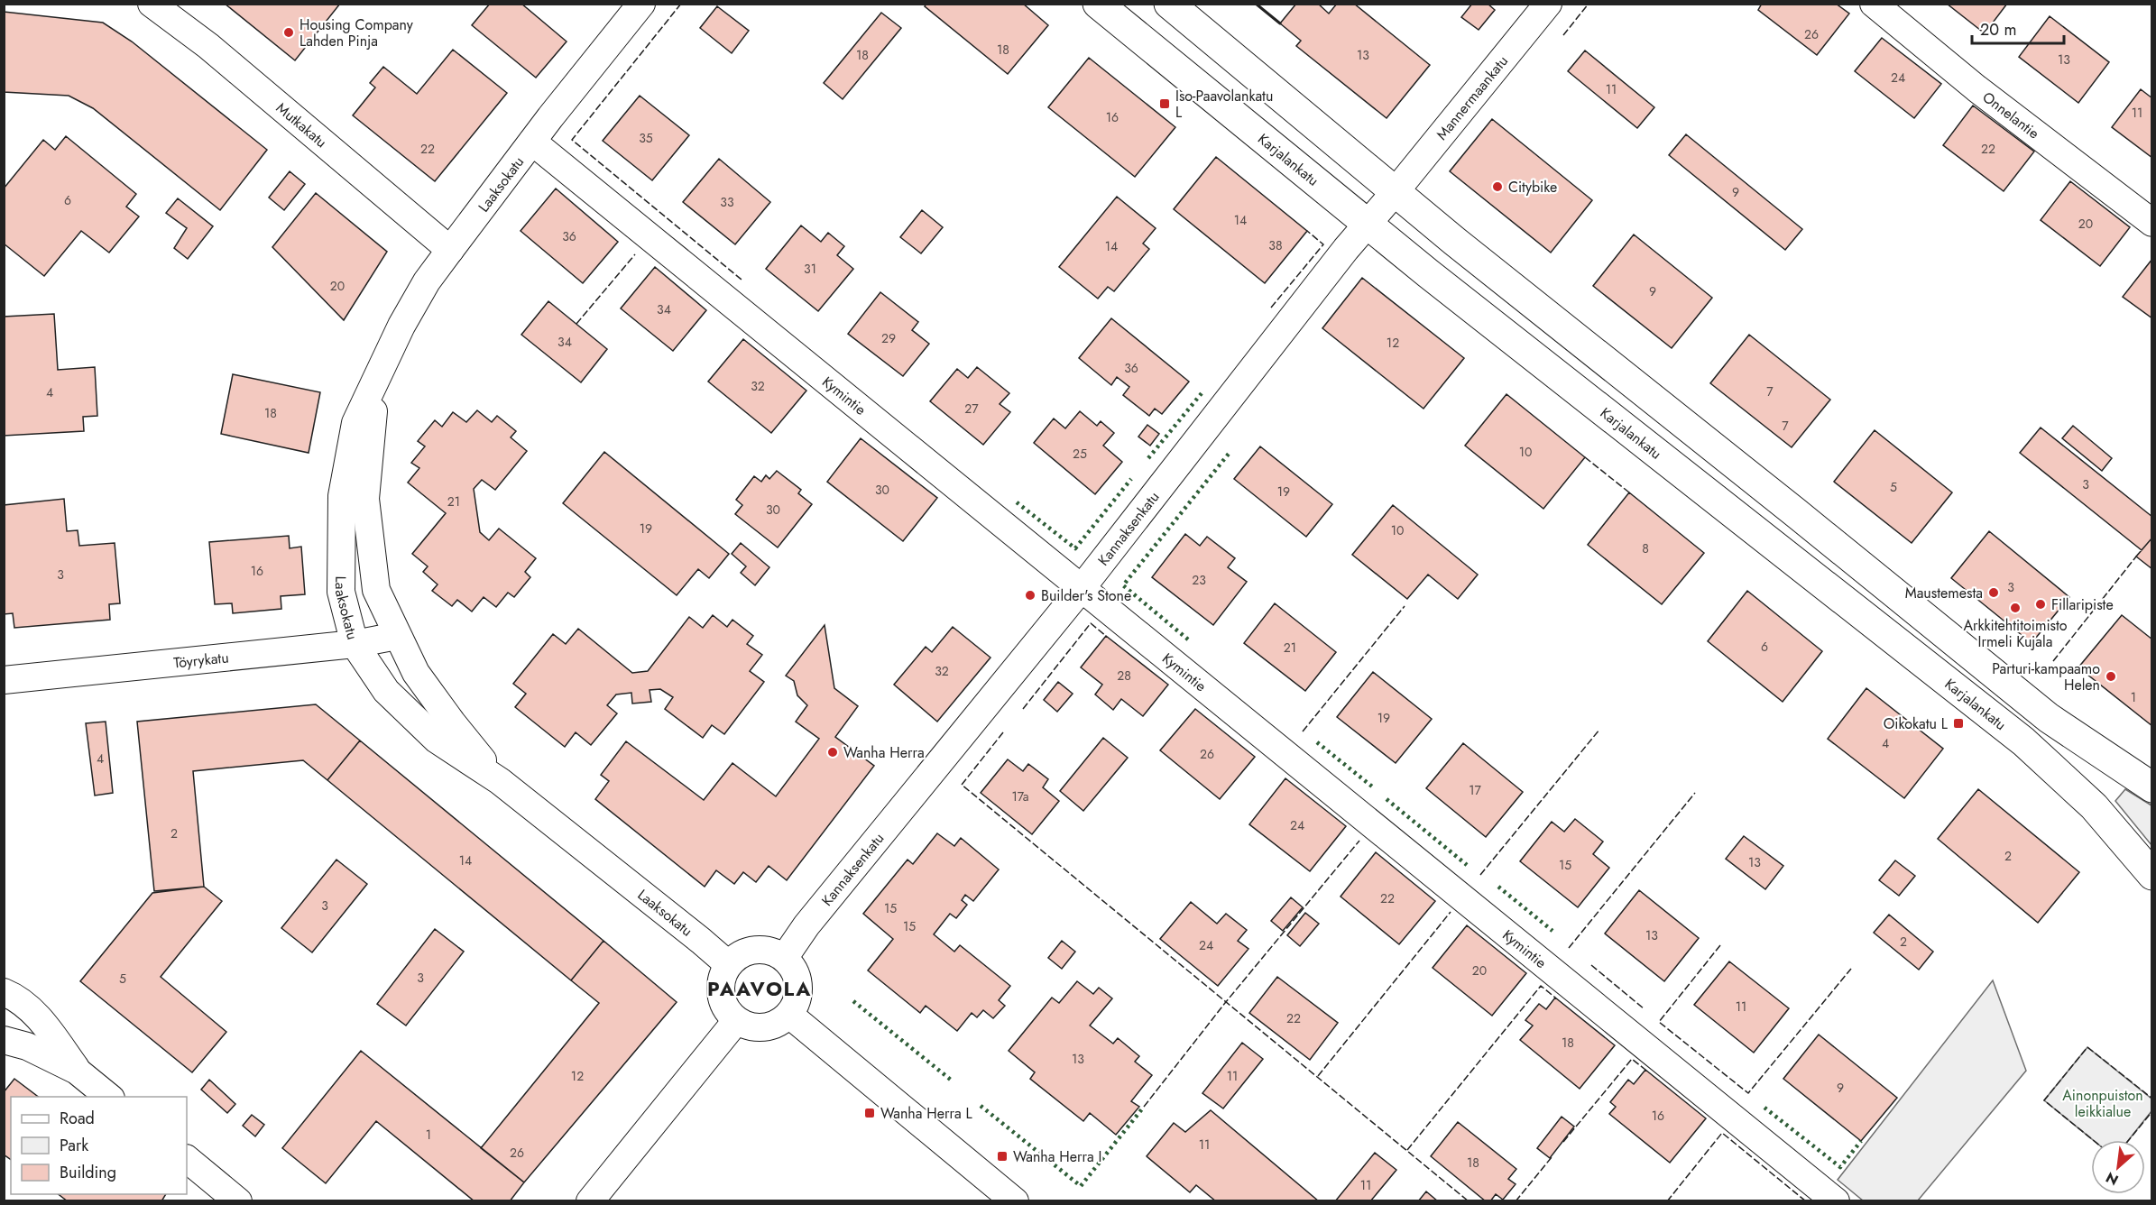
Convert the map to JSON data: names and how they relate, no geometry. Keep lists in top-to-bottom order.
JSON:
{
  "streets": {
    "main road": ["Karjalankatu"],
    "street": [
      "Mannermaankatu",
      "Onnelantie",
      "Mutkakatu",
      "Laaksokatu",
      "Kymintie",
      "Kannaksenkatu",
      "Töyrykatu"
    ]
  },
  "crossings": [
    ["Mannermaankatu", "Karjalankatu"],
    ["Mannermaankatu", "Kannaksenkatu"],
    ["Mutkakatu", "Laaksokatu"],
    ["Karjalankatu", "Kannaksenkatu"],
    ["Laaksokatu", "Kymintie"],
    ["Laaksokatu", "Kannaksenkatu"],
    ["Laaksokatu", "Töyrykatu"],
    ["Kymintie", "Kannaksenkatu"]
  ],
  "districts": ["PAAVOLA"],
  "parks": ["Ainonpuiston leikkialue"],
  "places": {
    "other": [
      "Housing Company Lahden Pinja",
      "Citybike",
      "Maustemesta",
      "Builder's Stone",
      "Fillaripiste",
      "Arkkitehtitoimisto Irmeli Kujala",
      "Parturi-kampaamo Helen",
      "Wanha Herra"
    ],
    "transit": [
      "Iso-Paavolankatu L",
      "Oikokatu L",
      "Wanha Herra L",
      "Wanha Herra I"
    ]
  },
  "house_numbers": [
    "26",
    "18",
    "18",
    "13",
    "13",
    "24",
    "11",
    "11",
    "16",
    "35",
    "22",
    "22",
    "9",
    "6",
    "33",
    "14",
    "20",
    "36",
    "38",
    "14",
    "31",
    "20",
    "9",
    "34",
    "29",
    "34",
    "12",
    "36",
    "32",
    "7",
    "4",
    "27",
    "18",
    "7",
    "10",
    "25",
    "3",
    "5",
    "30",
    "19",
    "21",
    "30",
    "19",
    "10",
    "8",
    "16",
    "3",
    "23",
    "3",
    "6",
    "21",
    "32",
    "28",
    "1",
    "19",
    "4",
    "26",
    "4",
    "17",
    "17a",
    "24",
    "2",
    "2",
    "14",
    "13",
    "15",
    "22",
    "3",
    "15",
    "15",
    "13",
    "2",
    "24",
    "20",
    "3",
    "5",
    "11",
    "22",
    "18",
    "13",
    "12",
    "11",
    "9",
    "16",
    "1",
    "11",
    "26",
    "18",
    "11"
  ],
  "legend": ["Road", "Park", "Building"],
  "scale_bar": "20 m",
  "north": "bottom left"
}
